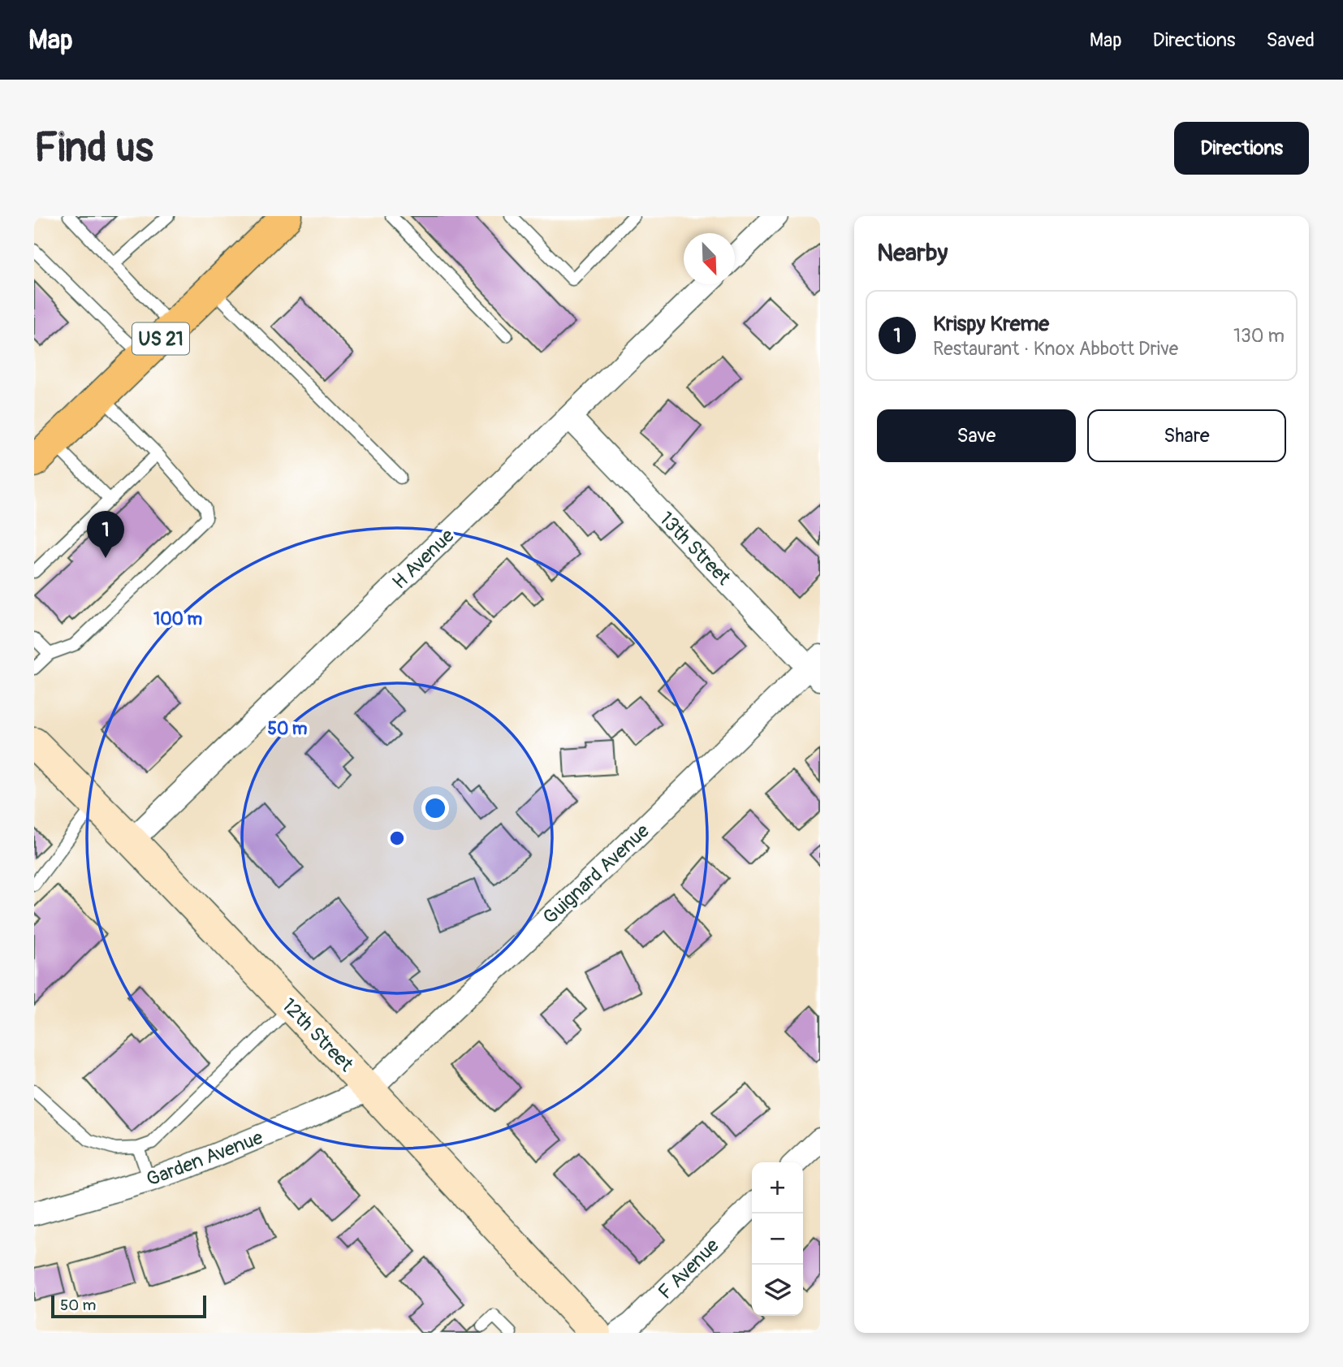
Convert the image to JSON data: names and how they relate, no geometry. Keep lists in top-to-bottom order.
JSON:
{
  "streets": {
    "main road": ["US 21", "12th Street"],
    "street": [
      "13th Street",
      "H Avenue",
      "Guignard Avenue",
      "Garden Avenue",
      "F Avenue"
    ]
  },
  "crossings": [
    ["13th Street", "H Avenue"],
    ["13th Street", "Guignard Avenue"],
    ["H Avenue", "12th Street"],
    ["Guignard Avenue", "12th Street"],
    ["Guignard Avenue", "Garden Avenue"],
    ["12th Street", "Garden Avenue"]
  ],
  "scale_bar": "50 m",
  "north": "bottom right",
  "page": {
    "header": "Map",
    "nav": ["Map", "Directions", "Saved"],
    "buttons": [
      "Directions",
      ["Save", "Share"]
    ],
    "title": "Find us",
    "heading": "Nearby",
    "list": [
      {
        "mark": "1",
        "name": "Krispy Kreme",
        "note": "Restaurant · Knox Abbott Drive",
        "value": "130 m"
      }
    ],
    "pins": "1",
    "map_buttons": ["+", "−"],
    "scale": "50 m"
  },
  "rings": ["100 m", "50 m"]
}
